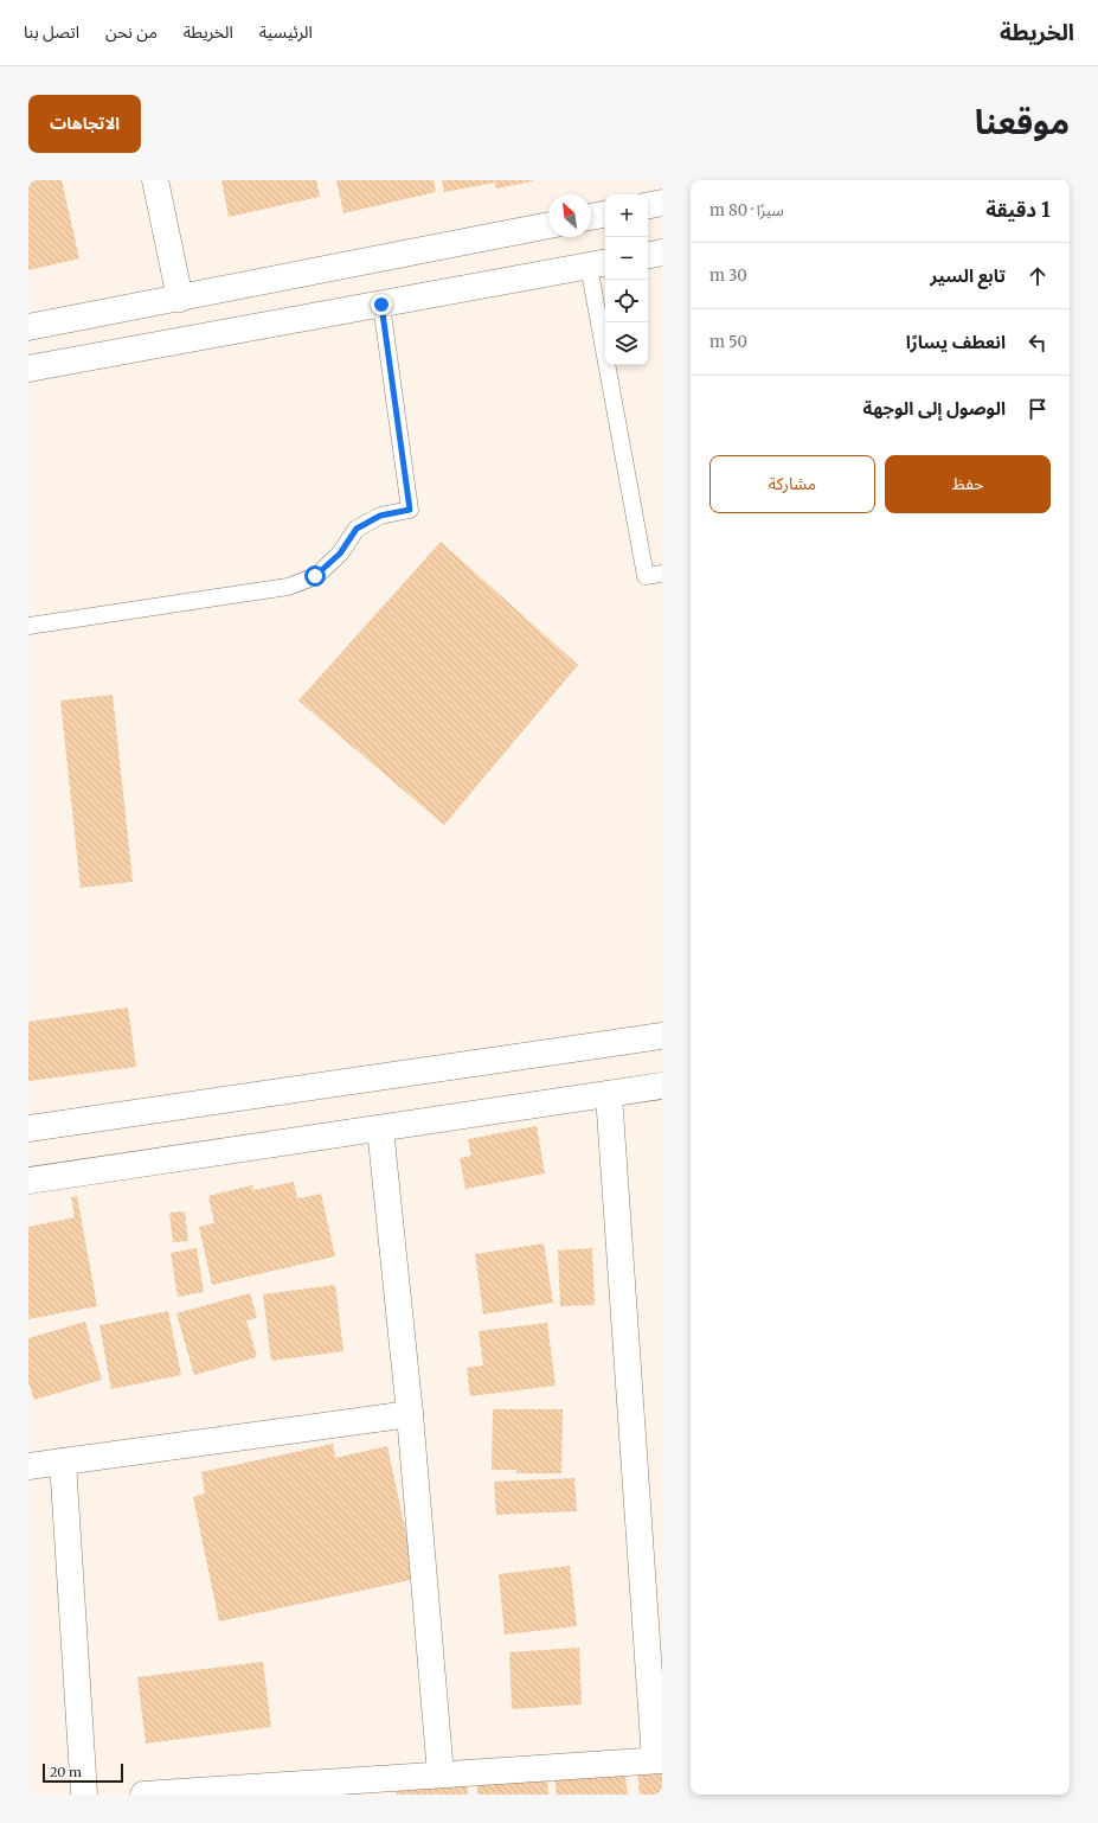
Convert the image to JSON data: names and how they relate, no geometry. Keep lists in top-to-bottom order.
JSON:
{
  "scale_bar": "20 m",
  "north": "top left",
  "page": {
    "header": "الخريطة",
    "nav": [
      "الرئيسية",
      "الخريطة",
      "من نحن",
      "اتصل بنا"
    ],
    "title": "موقعنا",
    "buttons": [
      "الاتجاهات",
      ["حفظ", "مشاركة"]
    ],
    "heading": ["1 دقيقة", "سيرًا · 80 m"],
    "map_buttons": ["+", "−"],
    "list": [
      ["تابع السير", "30 m"],
      ["انعطف يسارًا", "50 m"],
      "الوصول إلى الوجهة"
    ],
    "scale": "20 m"
  }
}
